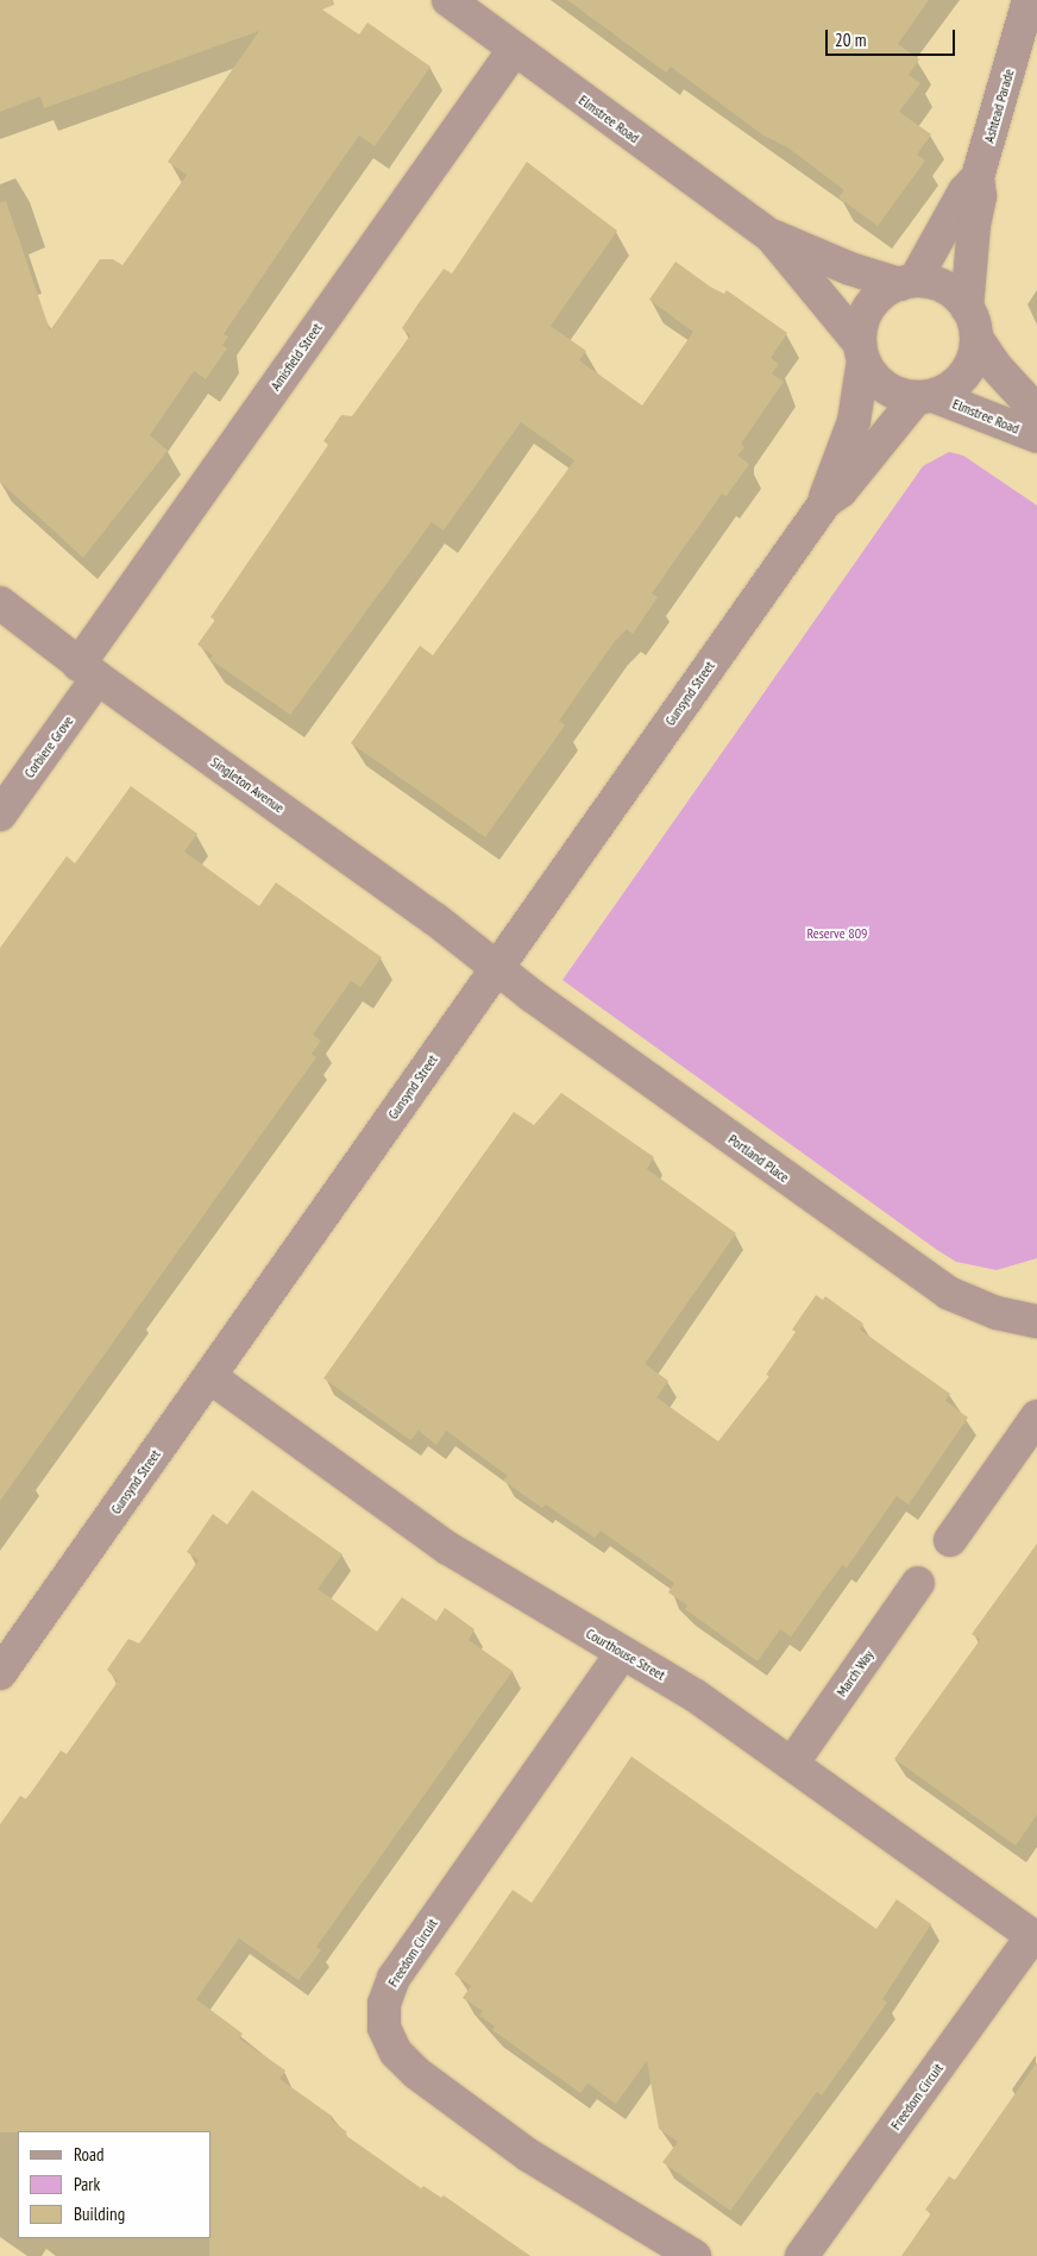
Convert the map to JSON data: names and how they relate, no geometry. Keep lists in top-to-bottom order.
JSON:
{
  "streets": {
    "street": [
      "Ashtead Parade",
      "Elmstree Road",
      "Amisfield Street",
      "Gunsynd Street",
      "Corbiere Grove",
      "Singleton Avenue",
      "Portland Place",
      "Courthouse Street",
      "March Way",
      "Freedom Circuit"
    ]
  },
  "crossings": [
    ["Ashtead Parade", "Elmstree Road"],
    ["Ashtead Parade", "Gunsynd Street"],
    ["Elmstree Road", "Amisfield Street"],
    ["Elmstree Road", "Gunsynd Street"],
    ["Amisfield Street", "Corbiere Grove"],
    ["Amisfield Street", "Singleton Avenue"],
    ["Gunsynd Street", "Singleton Avenue"],
    ["Gunsynd Street", "Portland Place"],
    ["Gunsynd Street", "Courthouse Street"],
    ["Corbiere Grove", "Singleton Avenue"],
    ["Singleton Avenue", "Portland Place"],
    ["Courthouse Street", "March Way"],
    ["Courthouse Street", "Freedom Circuit"]
  ],
  "parks": ["Reserve 809"],
  "legend": ["Road", "Park", "Building"],
  "scale_bar": "20 m"
}
